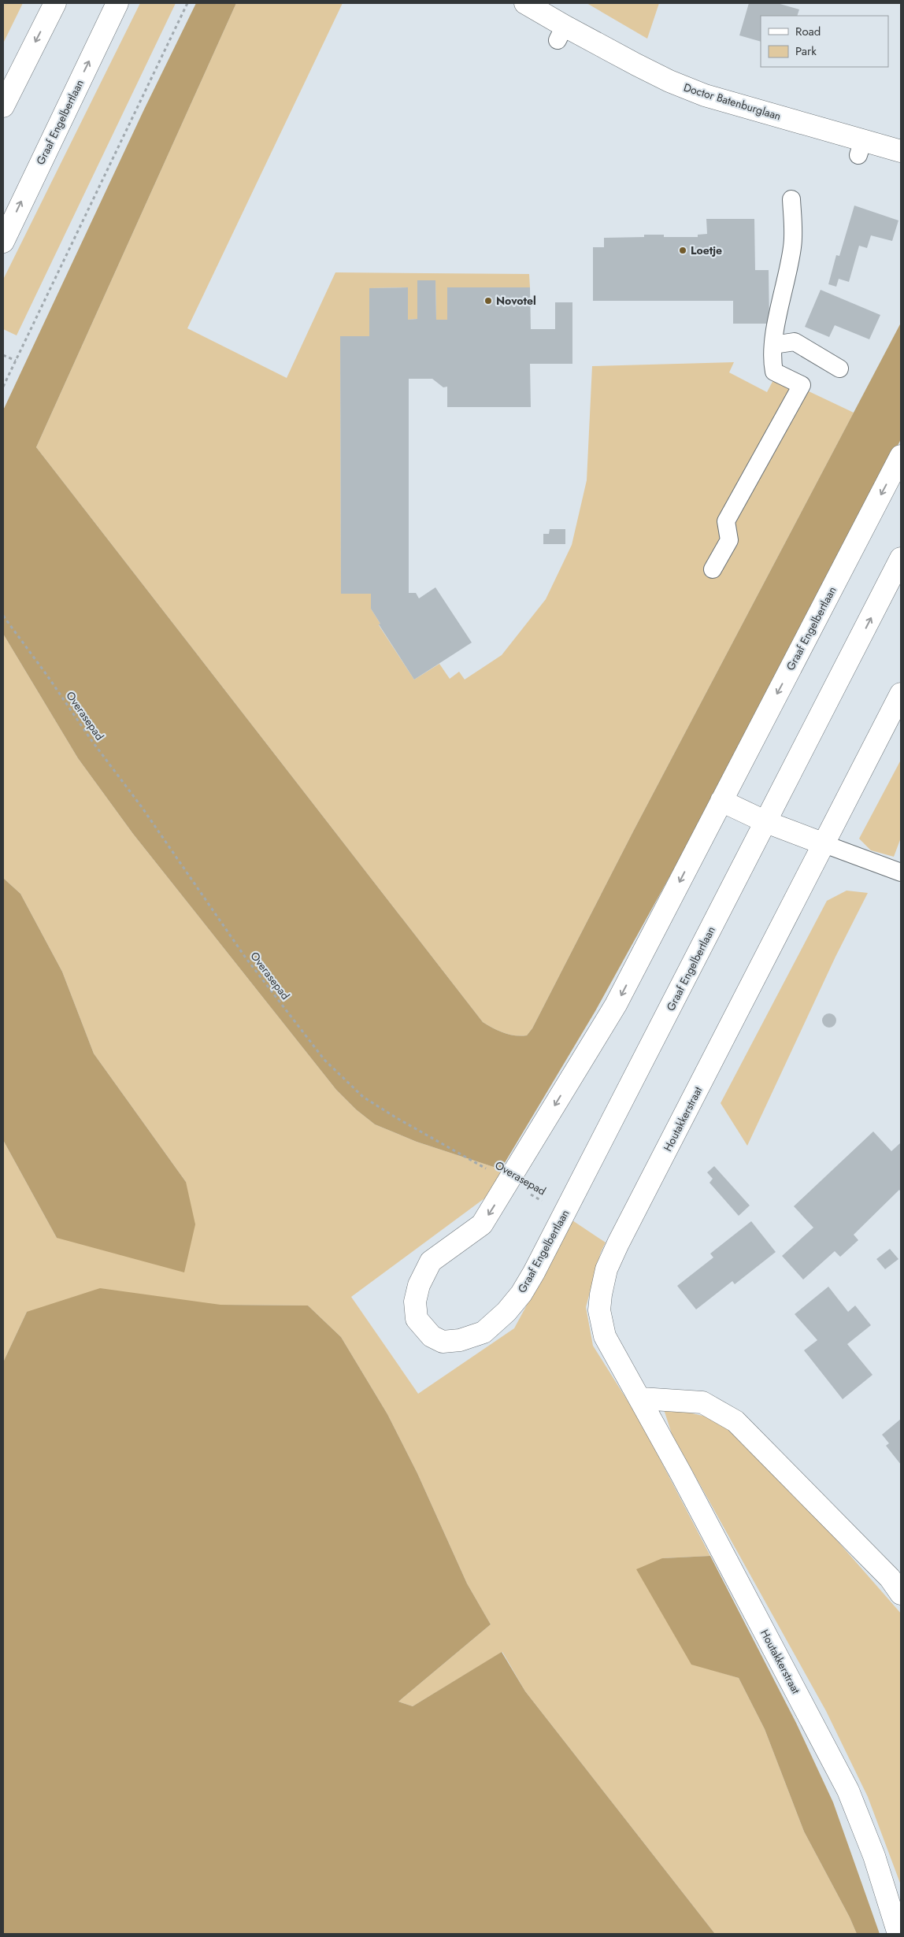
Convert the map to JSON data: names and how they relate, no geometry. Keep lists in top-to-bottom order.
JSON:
{
  "streets": {
    "street": ["Doctor Batenburglaan", "Graaf Engelbertlaan", "Houtakkerstraat"],
    "path": ["Overasepad"]
  },
  "crossings": [
    ["Graaf Engelbertlaan", "Overasepad"]
  ],
  "places": ["Loetje", "Novotel"],
  "legend": ["Road", "Park"]
}
